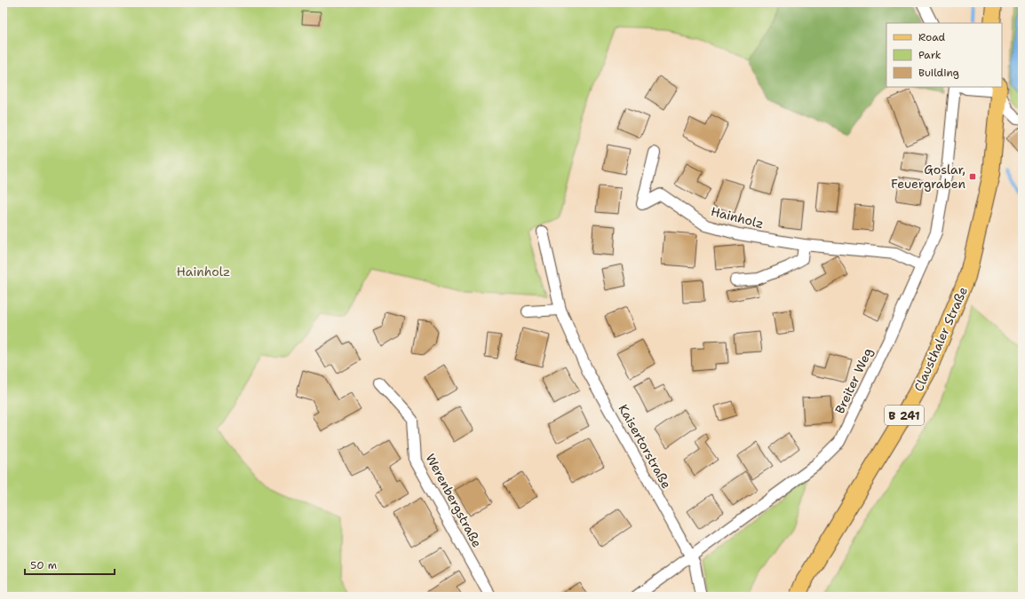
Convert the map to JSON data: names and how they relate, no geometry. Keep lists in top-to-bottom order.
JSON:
{
  "streets": {
    "main road": ["Clausthaler Straße", "B 241"],
    "street": [
      "Hainholz",
      "Breiter Weg",
      "Kaisertorstraße",
      "Werenbergstraße"
    ]
  },
  "crossings": [
    ["Hainholz", "Breiter Weg"],
    ["Breiter Weg", "Kaisertorstraße"]
  ],
  "parks": ["Hainholz"],
  "places": {
    "transit": ["Goslar, Feuergraben"]
  },
  "legend": ["Road", "Park", "Building"],
  "scale_bar": "50 m"
}
